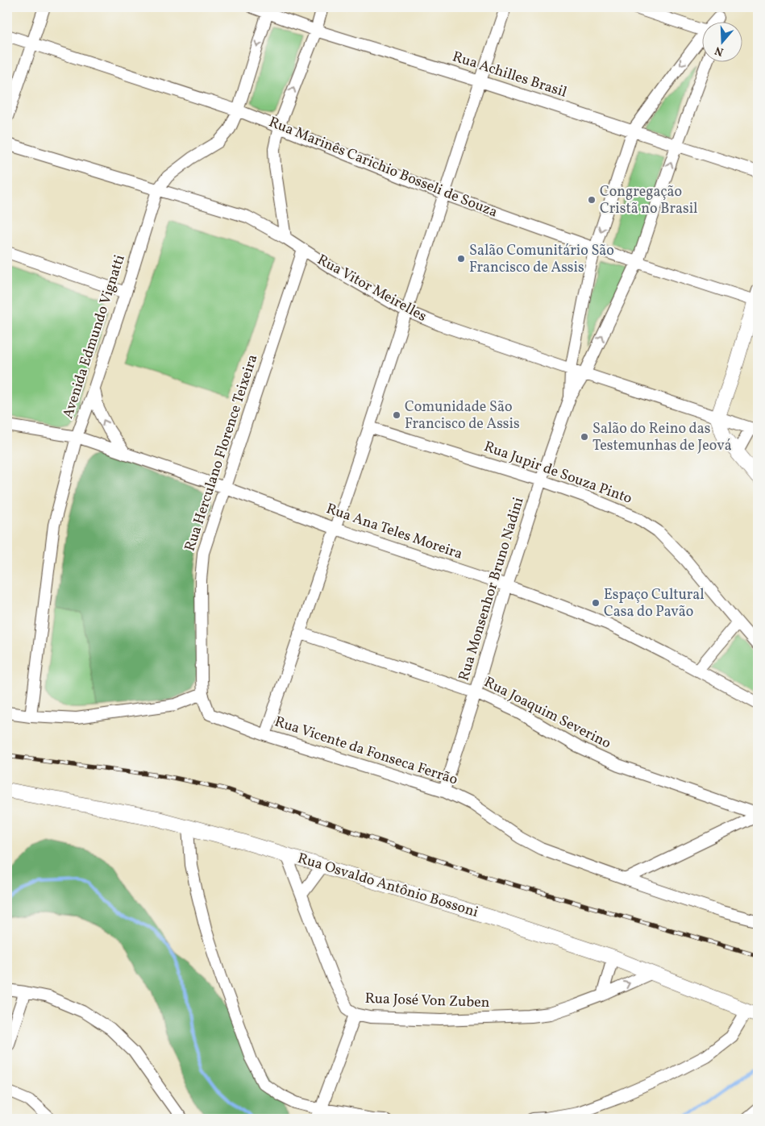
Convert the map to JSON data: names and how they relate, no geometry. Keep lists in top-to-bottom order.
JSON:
{
  "streets": {
    "street": [
      "Rua Achilles Brasil",
      "Rua Marinês Carichio Bosseli de Souza",
      "Rua Vitor Meirelles",
      "Avenida Edmundo Vignatti",
      "Rua Herculano Florence Teixeira",
      "Rua Jupir de Souza Pinto",
      "Rua Ana Teles Moreira",
      "Rua Monsenhor Bruno Nadini",
      "Rua Joaquim Severino",
      "Rua Vicente da Fonseca Ferrão",
      "Rua Osvaldo Antônio Bossoni",
      "Rua José Von Zuben"
    ]
  },
  "crossings": [
    ["Rua Achilles Brasil", "Avenida Edmundo Vignatti"],
    ["Rua Achilles Brasil", "Rua Monsenhor Bruno Nadini"],
    ["Rua Marinês Carichio Bosseli de Souza", "Avenida Edmundo Vignatti"],
    ["Rua Marinês Carichio Bosseli de Souza", "Rua Monsenhor Bruno Nadini"],
    ["Rua Vitor Meirelles", "Avenida Edmundo Vignatti"],
    ["Rua Vitor Meirelles", "Rua Herculano Florence Teixeira"],
    ["Rua Vitor Meirelles", "Rua Monsenhor Bruno Nadini"],
    ["Avenida Edmundo Vignatti", "Rua Ana Teles Moreira"],
    ["Rua Herculano Florence Teixeira", "Rua Ana Teles Moreira"],
    ["Rua Herculano Florence Teixeira", "Rua Vicente da Fonseca Ferrão"],
    ["Rua Jupir de Souza Pinto", "Rua Monsenhor Bruno Nadini"],
    ["Rua Ana Teles Moreira", "Rua Monsenhor Bruno Nadini"],
    ["Rua Monsenhor Bruno Nadini", "Rua Joaquim Severino"],
    ["Rua Monsenhor Bruno Nadini", "Rua Vicente da Fonseca Ferrão"],
    ["Rua Osvaldo Antônio Bossoni", "Rua José Von Zuben"]
  ],
  "places": [
    "Congregação Cristã no Brasil",
    "Salão Comunitário São Francisco de Assis",
    "Comunidade São Francisco de Assis",
    "Salão do Reino das Testemunhas de Jeová",
    "Espaço Cultural Casa do Pavão"
  ],
  "north": "bottom"
}
